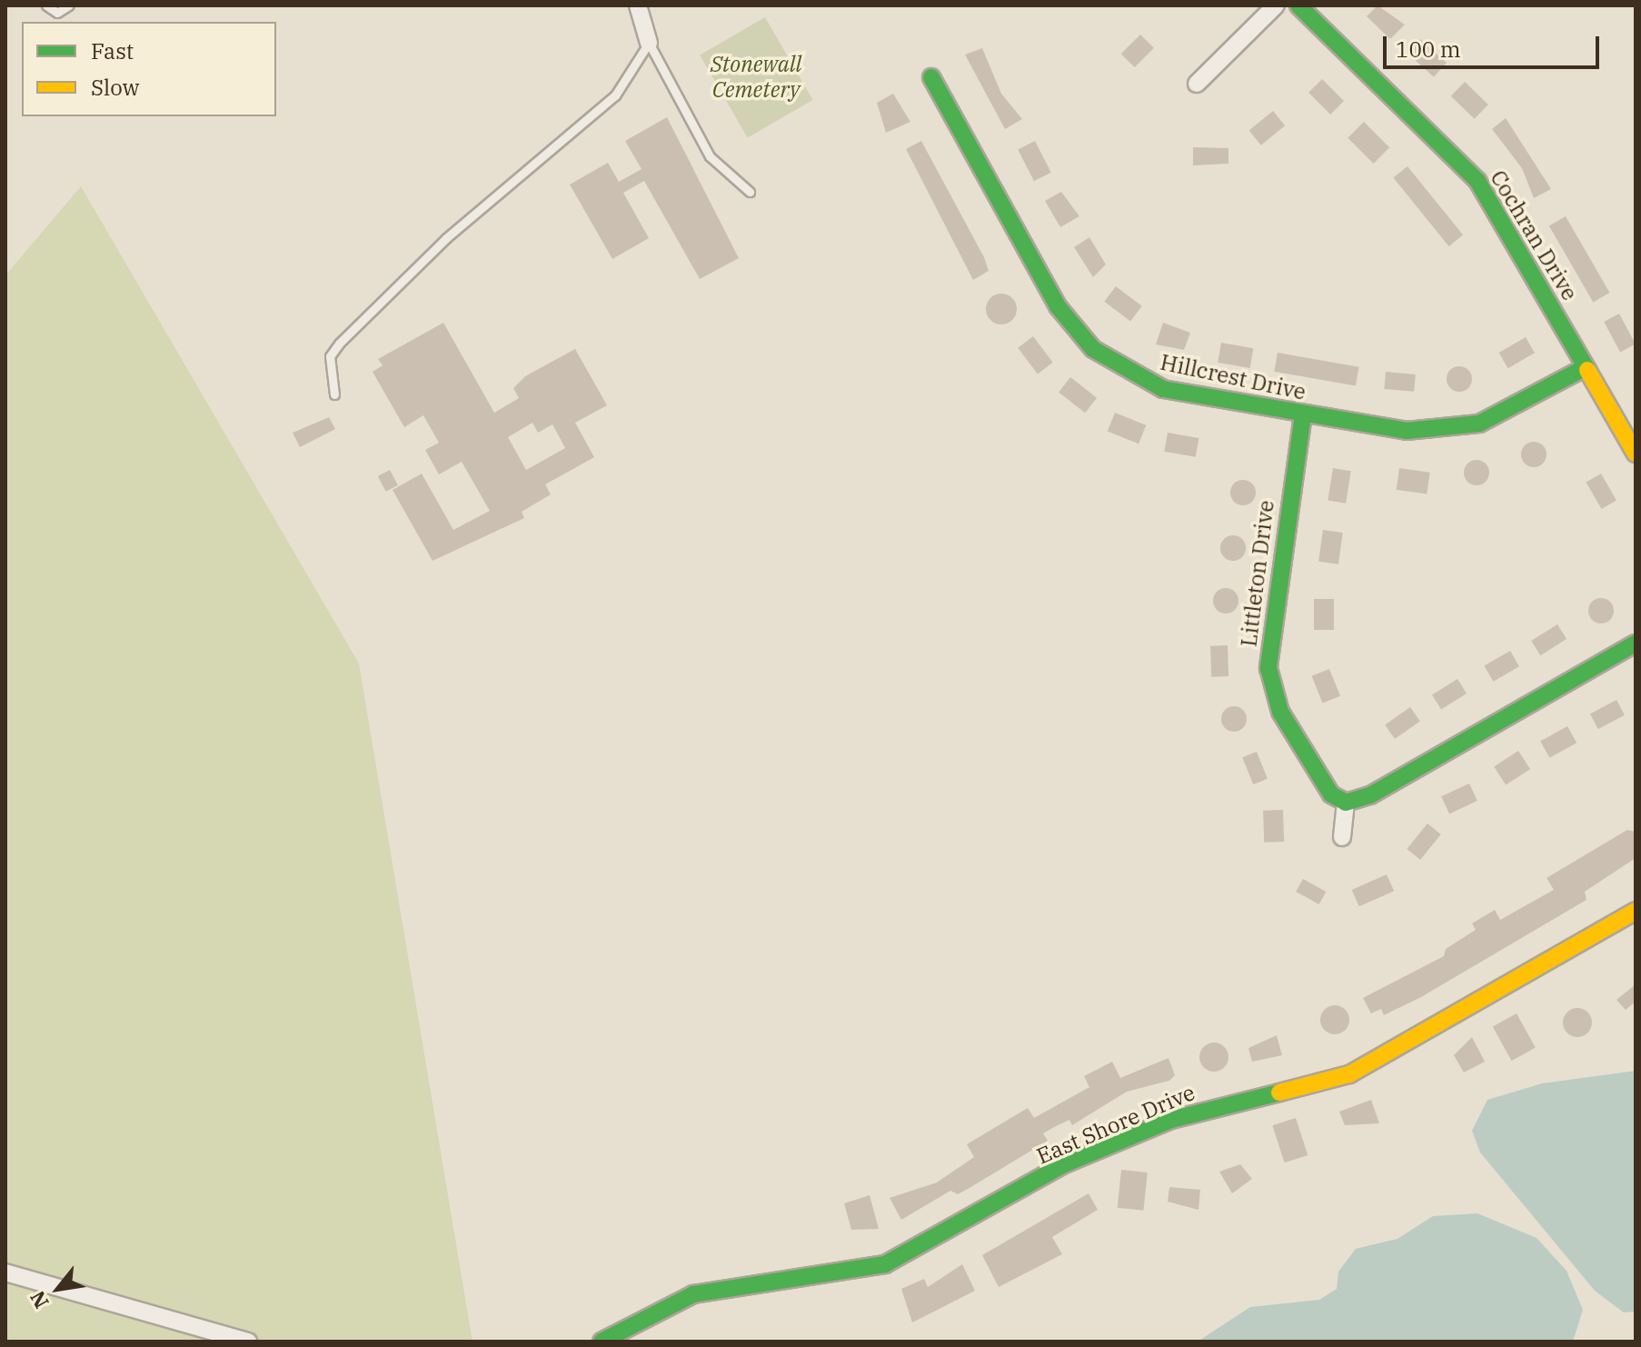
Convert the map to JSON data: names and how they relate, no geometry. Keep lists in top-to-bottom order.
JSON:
{
  "streets": {
    "street": [
      "Cochran Drive",
      "Hillcrest Drive",
      "Littleton Drive",
      "East Shore Drive"
    ]
  },
  "crossings": [
    ["Cochran Drive", "Hillcrest Drive"],
    ["Hillcrest Drive", "Littleton Drive"]
  ],
  "parks": ["Stonewall Cemetery"],
  "legend": ["Fast", "Slow"],
  "scale_bar": "100 m",
  "north": "bottom left"
}
